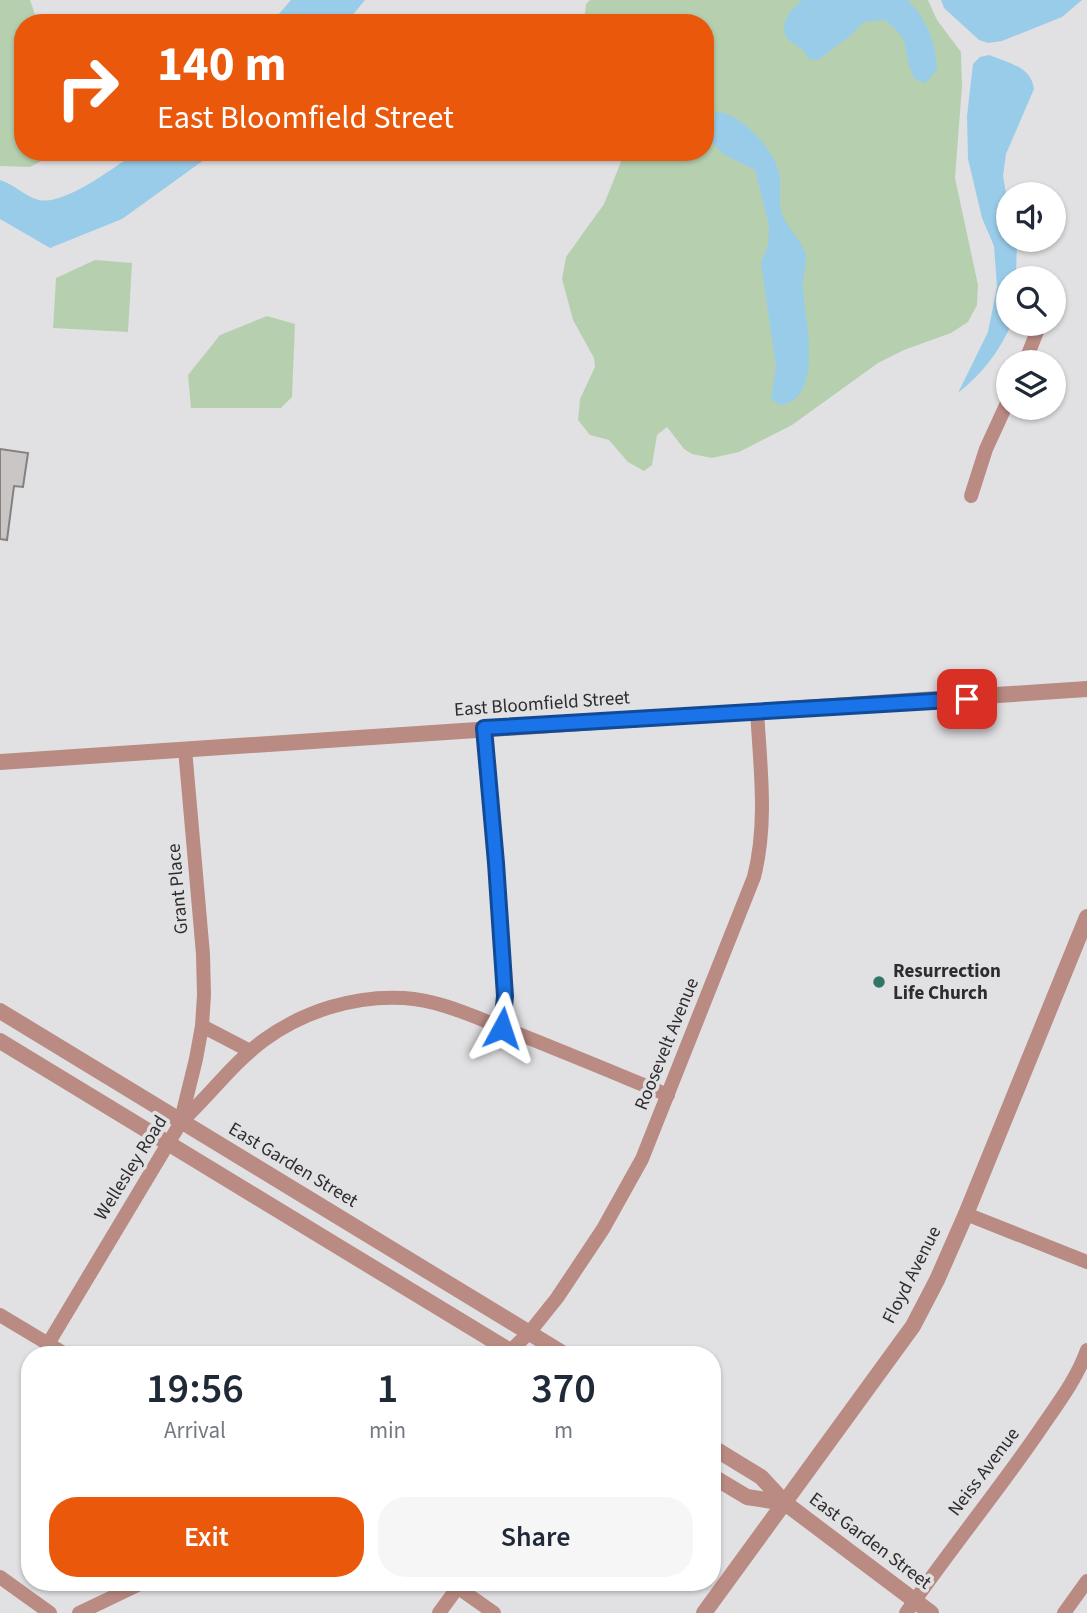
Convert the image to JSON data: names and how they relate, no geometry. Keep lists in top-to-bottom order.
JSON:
{
  "streets": {
    "street": [
      "East Bloomfield Street",
      "Grant Place",
      "Roosevelt Avenue",
      "East Garden Street",
      "Wellesley Road",
      "Floyd Avenue",
      "Neiss Avenue"
    ]
  },
  "crossings": [
    ["East Bloomfield Street", "Grant Place"],
    ["East Bloomfield Street", "Roosevelt Avenue"],
    ["Grant Place", "East Garden Street"],
    ["Grant Place", "Wellesley Road"],
    ["Roosevelt Avenue", "East Garden Street"],
    ["Roosevelt Avenue", "Wellesley Road"],
    ["East Garden Street", "Wellesley Road"],
    ["East Garden Street", "Floyd Avenue"],
    ["East Garden Street", "Neiss Avenue"]
  ],
  "places": ["Resurrection Life Church"],
  "page": {
    "turn": ["140 m", "East Bloomfield Street"],
    "eta": [
      "19:56",
      "Arrival",
      "1",
      "min",
      "370",
      "m"
    ],
    "buttons": ["Exit", "Share"]
  }
}
